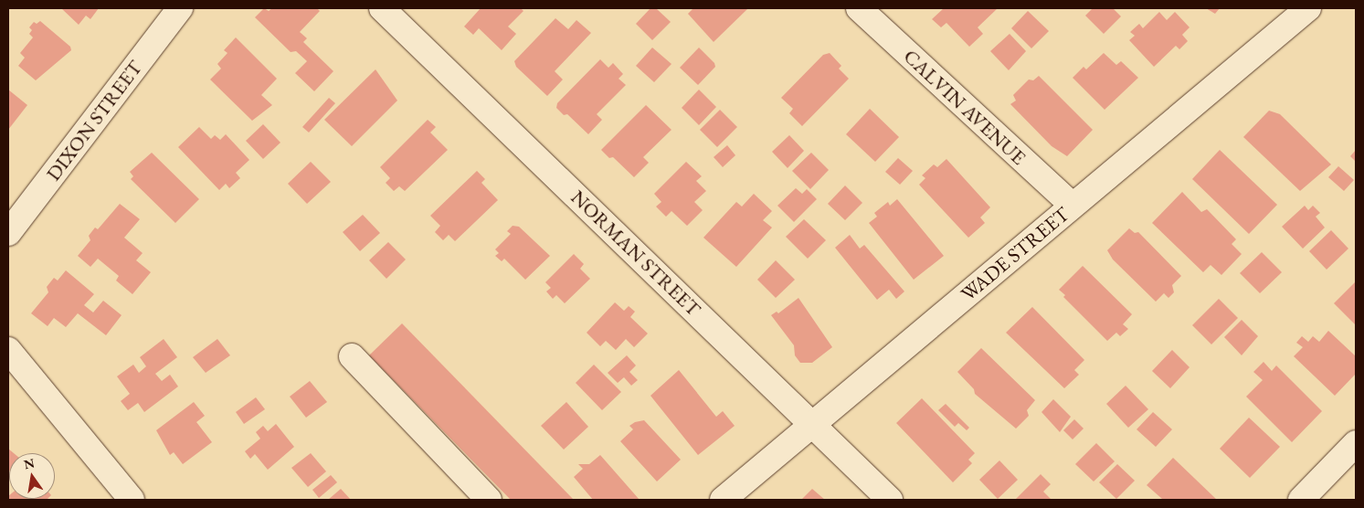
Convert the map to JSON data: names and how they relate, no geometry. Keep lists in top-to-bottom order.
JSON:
{
  "streets": {
    "street": [
      "CALVIN AVENUE",
      "DIXON STREET",
      "NORMAN STREET",
      "WADE STREET"
    ]
  },
  "crossings": [
    ["CALVIN AVENUE", "WADE STREET"],
    ["NORMAN STREET", "WADE STREET"]
  ],
  "north": "top"
}
